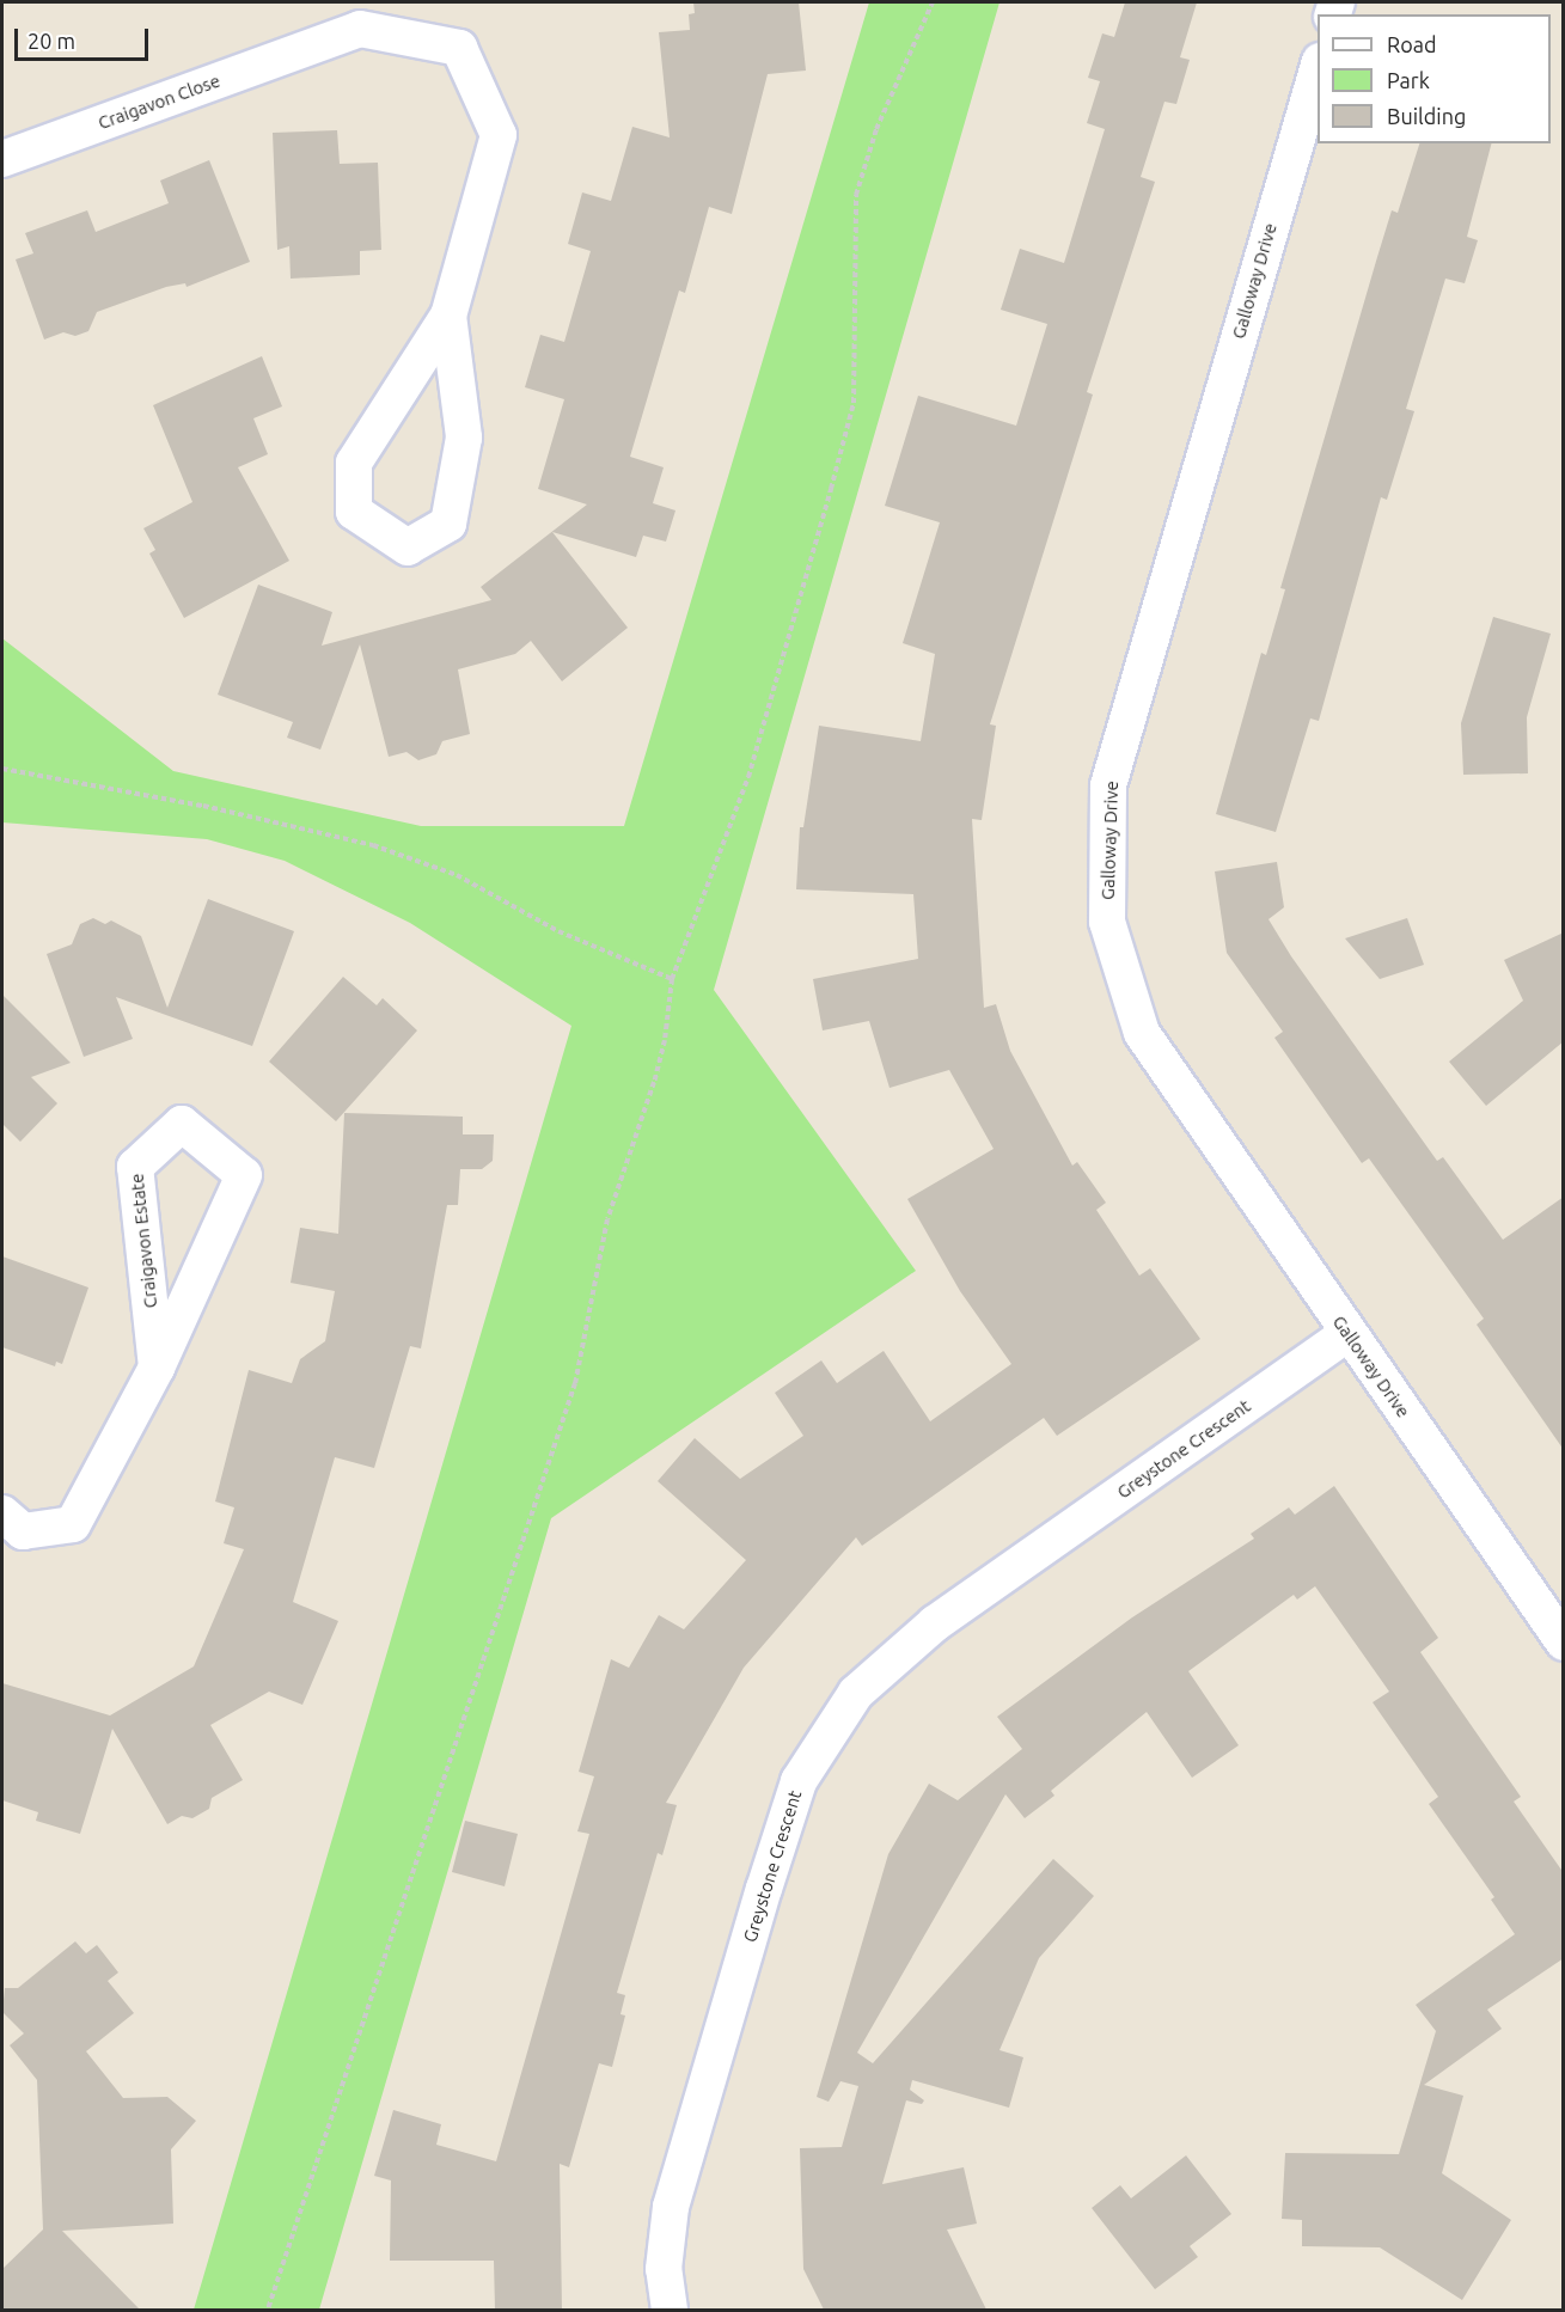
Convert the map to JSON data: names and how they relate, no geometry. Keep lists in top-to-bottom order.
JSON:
{
  "streets": {
    "street": [
      "Craigavon Close",
      "Galloway Drive",
      "Craigavon Estate",
      "Greystone Crescent"
    ]
  },
  "crossings": [
    ["Galloway Drive", "Greystone Crescent"]
  ],
  "legend": ["Road", "Park", "Building"],
  "scale_bar": "20 m"
}
